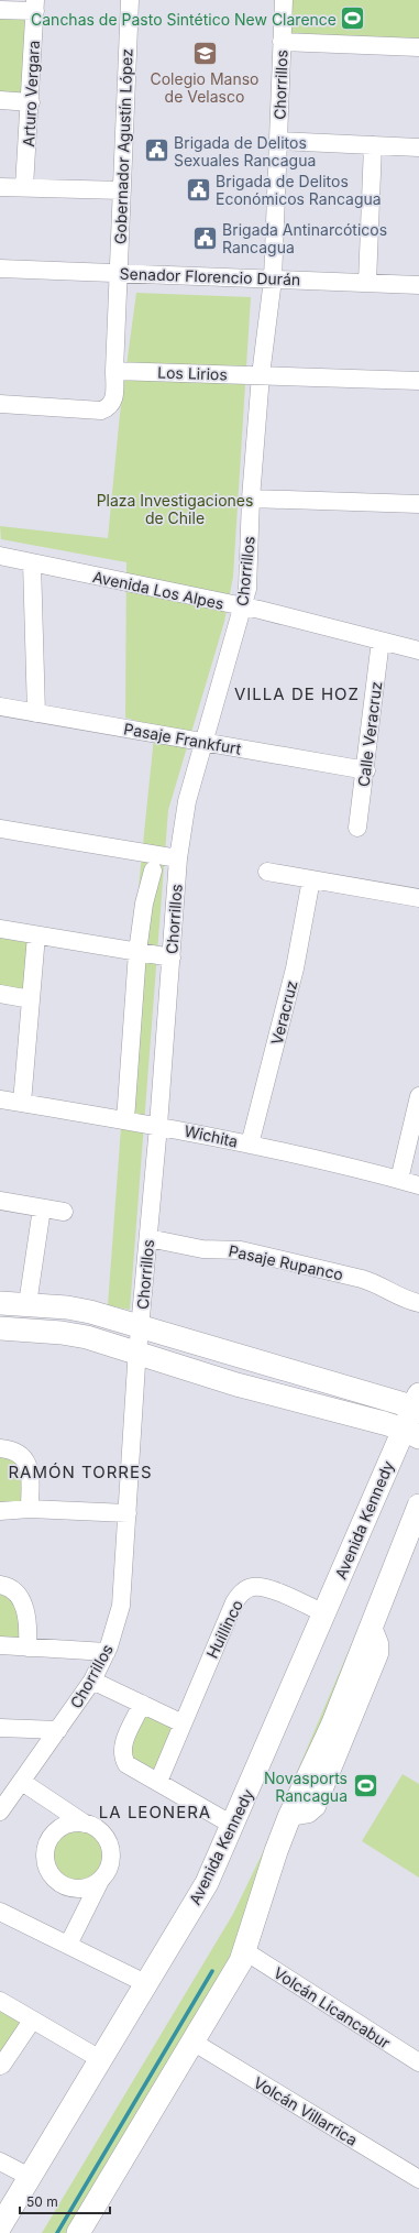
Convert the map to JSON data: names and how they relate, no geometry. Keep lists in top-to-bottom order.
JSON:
{
  "streets": {
    "main road": ["Avenida Kennedy"],
    "street": [
      "Chorrillos",
      "Arturo Vergara",
      "Gobernador Agustín López",
      "Senador Florencio Durán",
      "Los Lirios",
      "Avenida Los Alpes",
      "Calle Veracruz",
      "Pasaje Frankfurt",
      "Veracruz",
      "Wichita",
      "Pasaje Rupanco",
      "Huillinco",
      "Volcán Licancabur",
      "Volcán Villarrica"
    ]
  },
  "crossings": [
    ["Chorrillos", "Senador Florencio Durán"],
    ["Chorrillos", "Los Lirios"],
    ["Chorrillos", "Avenida Los Alpes"],
    ["Chorrillos", "Pasaje Frankfurt"],
    ["Chorrillos", "Wichita"],
    ["Chorrillos", "Pasaje Rupanco"],
    ["Gobernador Agustín López", "Senador Florencio Durán"],
    ["Gobernador Agustín López", "Los Lirios"],
    ["Avenida Los Alpes", "Calle Veracruz"],
    ["Calle Veracruz", "Pasaje Frankfurt"],
    ["Veracruz", "Wichita"],
    ["Avenida Kennedy", "Huillinco"]
  ],
  "districts": ["VILLA DE HOZ", "RAMÓN TORRES", "LA LEONERA"],
  "parks": ["Plaza Investigaciones de Chile"],
  "places": {
    "sports": ["Canchas de Pasto Sintético New Clarence", "Novasports Rancagua"],
    "school or university": ["Colegio Manso de Velasco"],
    "public building": ["Brigada de Delitos Sexuales Rancagua", "Brigada de Delitos Económicos Rancagua", "Brigada Antinarcóticos Rancagua"]
  },
  "scale_bar": "50 m"
}
